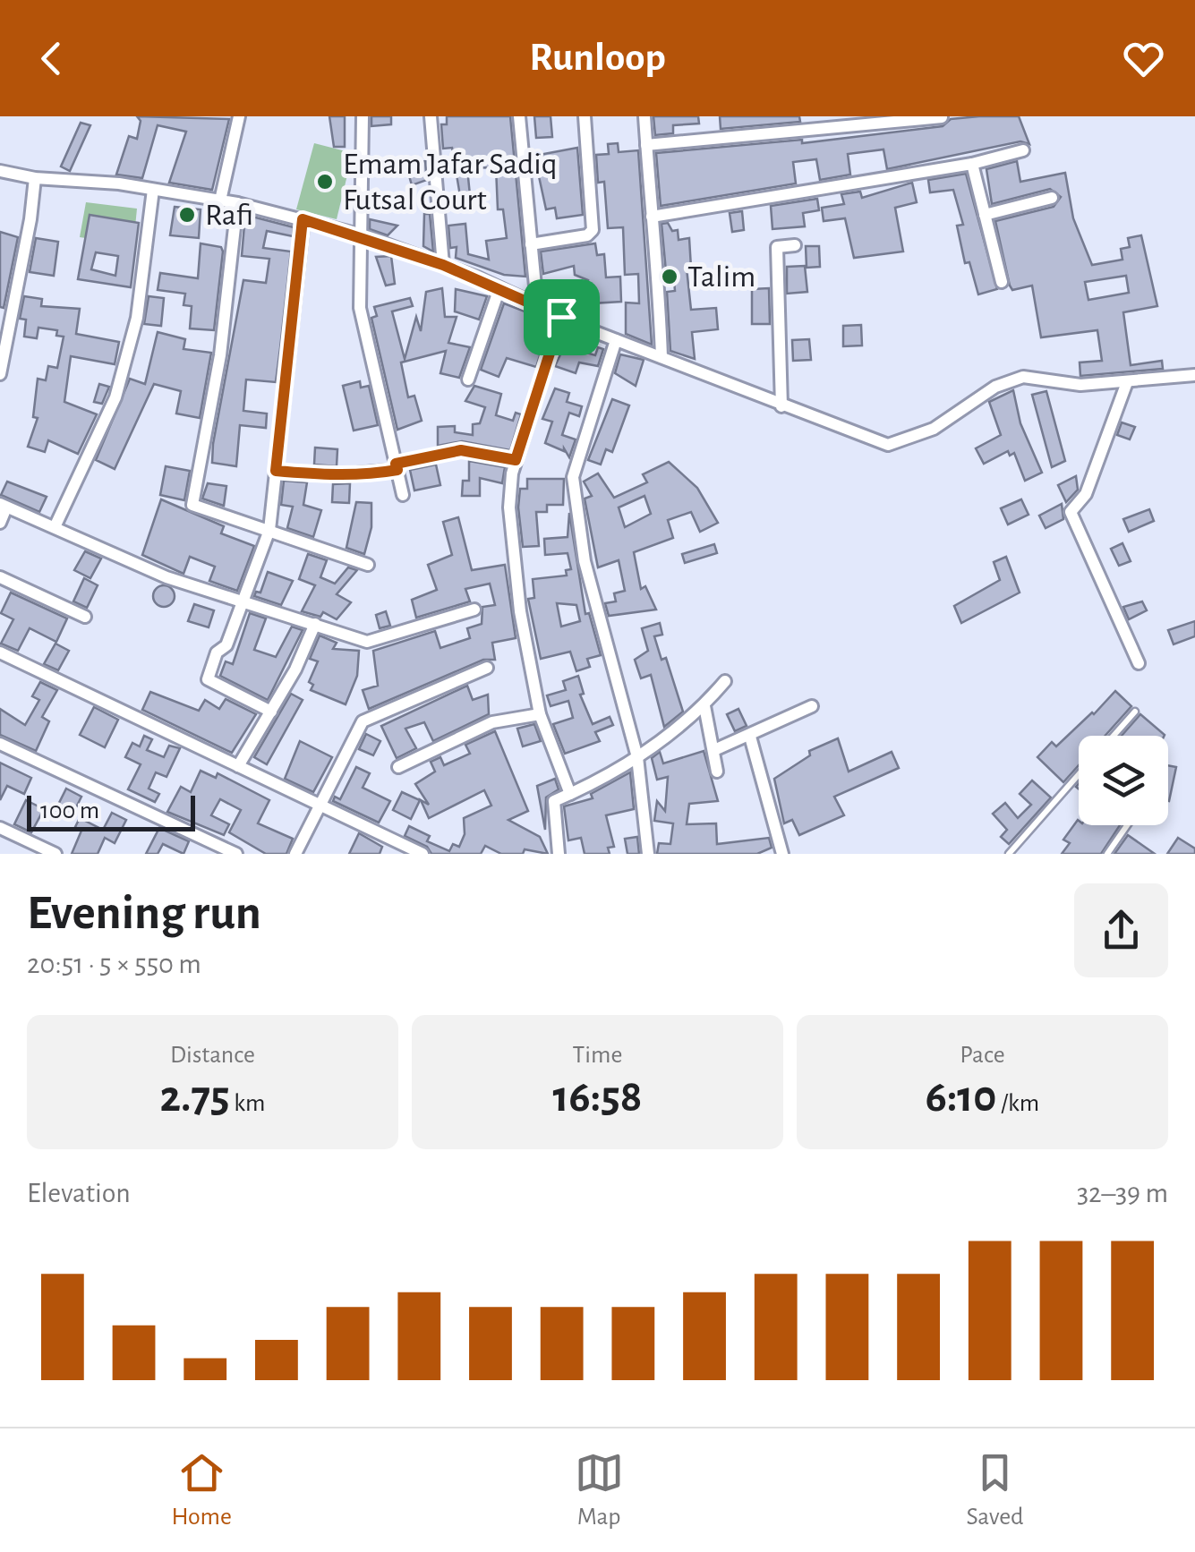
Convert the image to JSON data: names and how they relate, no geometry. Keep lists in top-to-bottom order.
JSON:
{
  "places": ["Emam Jafar Sadiq Futsal Court", "Rafi", "Talim"],
  "scale_bar": "100 m",
  "page": {
    "header": "Runloop",
    "scale": "100 m",
    "heading": ["Evening run", "20:51 · 5 × 550 m"],
    "stats": [
      ["Distance", "2.75 km"],
      ["Time", "16:58"],
      ["Pace", "6:10 /km"]
    ],
    "chart": ["Elevation", "32–39 m"],
    "tabs": ["Home", "Map", "Saved"]
  }
}
